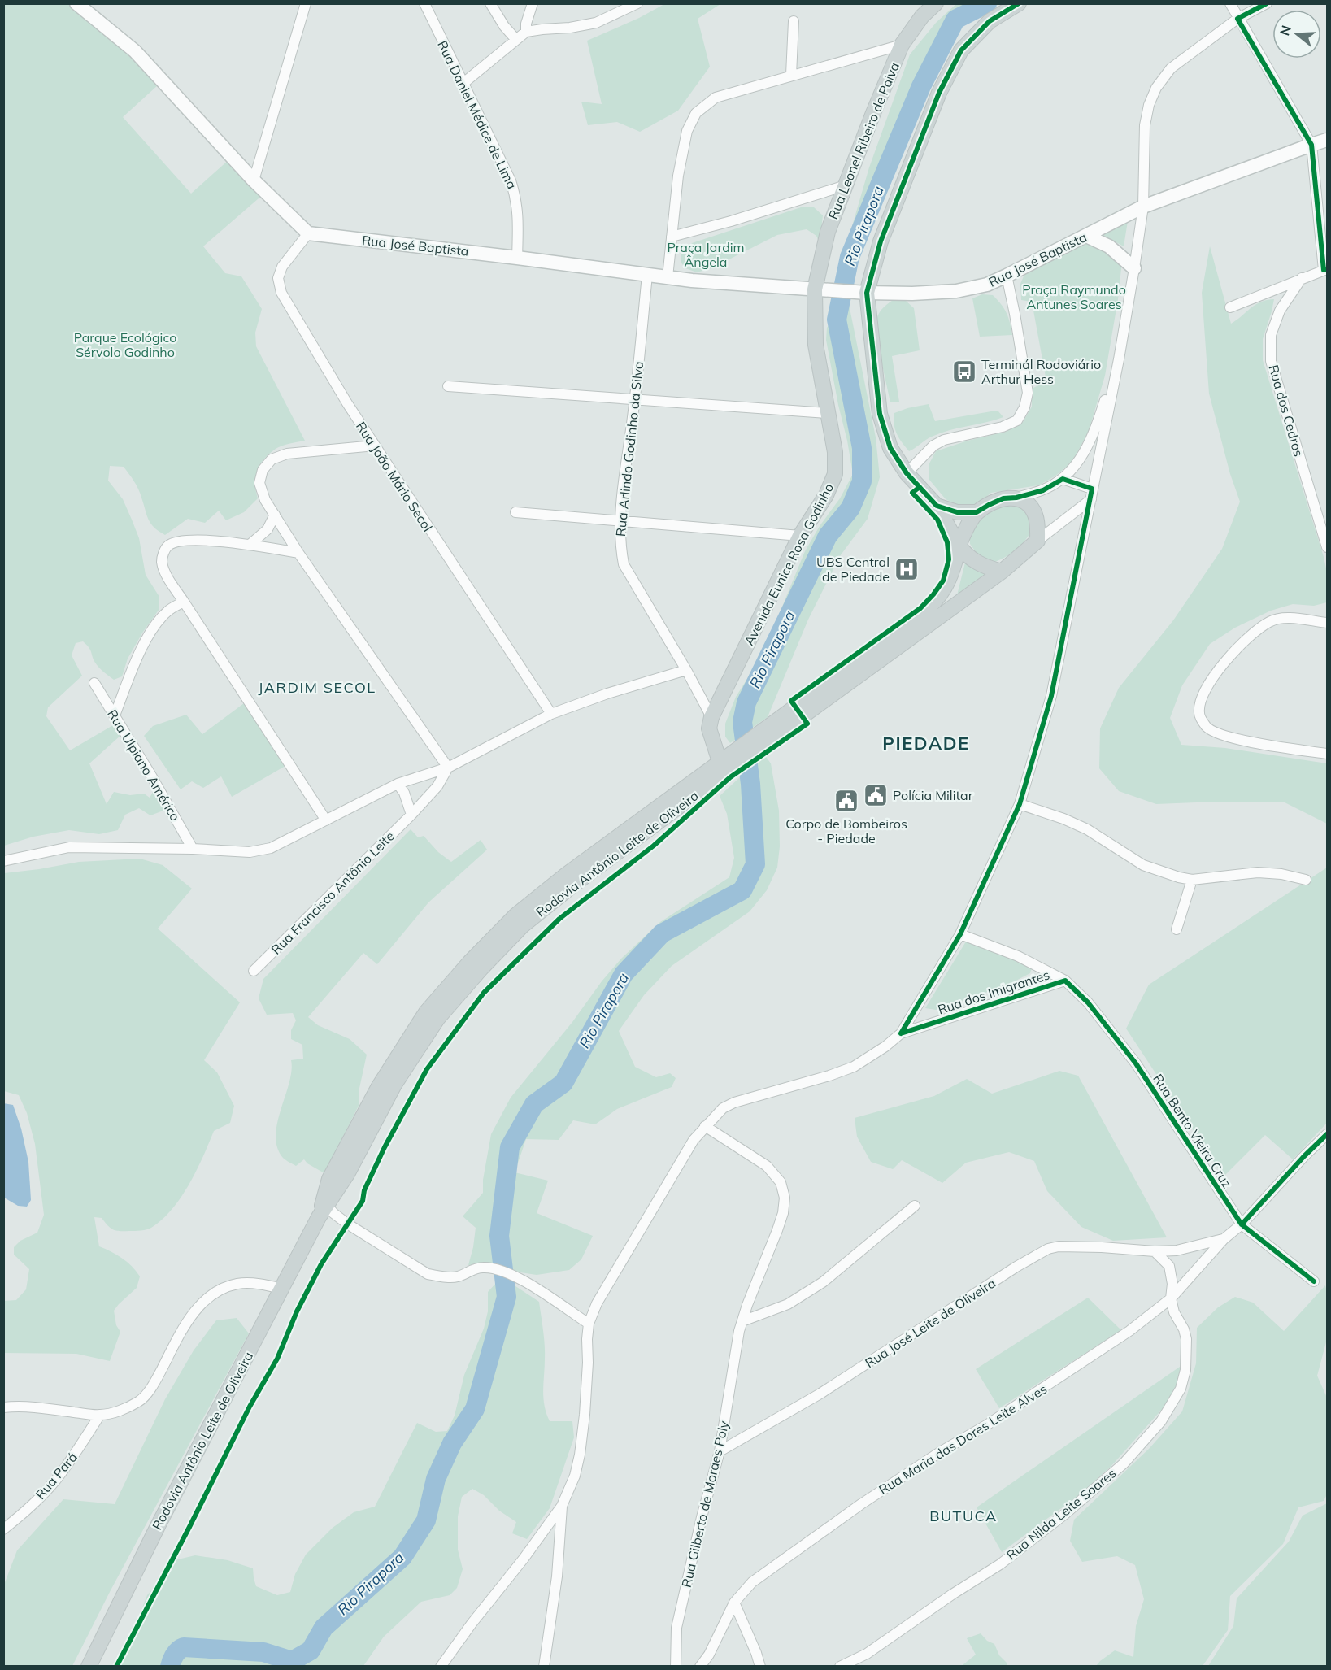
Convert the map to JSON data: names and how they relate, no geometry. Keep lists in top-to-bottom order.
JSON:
{
  "streets": {
    "main road": ["Rua Leonel Ribeiro de Paiva", "Avenida Eunice Rosa Godinho", "Rodovia Antônio Leite de Oliveira"],
    "street": [
      "Rua Daniel Médice de Lima",
      "Rua José Baptista",
      "Rua dos Cedros",
      "Rua Arlindo Godinho da Silva",
      "Rua João Mário Secol",
      "Rua Ulpiano Américo",
      "Rua Francisco Antônio Leite",
      "Rua dos Imigrantes",
      "Rua Bento Vieira Cruz",
      "Rua José Leite de Oliveira",
      "Rua Maria das Dores Leite Alves",
      "Rua Pará",
      "Rua Gilberto de Moraes Poly",
      "Rua Nilda Leite Soares"
    ]
  },
  "crossings": [
    ["Rua Daniel Médice de Lima", "Rua José Baptista"],
    ["Rua Leonel Ribeiro de Paiva", "Rua José Baptista"],
    ["Rua Leonel Ribeiro de Paiva", "Avenida Eunice Rosa Godinho"],
    ["Rua José Baptista", "Rua Arlindo Godinho da Silva"],
    ["Rua José Baptista", "Rua João Mário Secol"],
    ["Rua José Baptista", "Avenida Eunice Rosa Godinho"],
    ["Rua Arlindo Godinho da Silva", "Avenida Eunice Rosa Godinho"],
    ["Avenida Eunice Rosa Godinho", "Rodovia Antônio Leite de Oliveira"],
    ["Rua dos Imigrantes", "Rua Bento Vieira Cruz"],
    ["Rua Bento Vieira Cruz", "Rua Maria das Dores Leite Alves"],
    ["Rua José Leite de Oliveira", "Rua Maria das Dores Leite Alves"],
    ["Rua José Leite de Oliveira", "Rua Gilberto de Moraes Poly"],
    ["Rua Maria das Dores Leite Alves", "Rua Nilda Leite Soares"]
  ],
  "districts": ["JARDIM SECOL", "PIEDADE", "BUTUCA"],
  "water": ["Rio Pirapora"],
  "parks": ["Praça Jardim Ângela", "Praça Raymundo Antunes Soares", "Parque Ecológico Sérvolo Godinho"],
  "places": {
    "bus stop": ["Terminál Rodoviário Arthur Hess"],
    "hospital": ["UBS Central de Piedade"],
    "public building": ["Polícia Militar", "Corpo de Bombeiros - Piedade"]
  },
  "north": "left"
}
